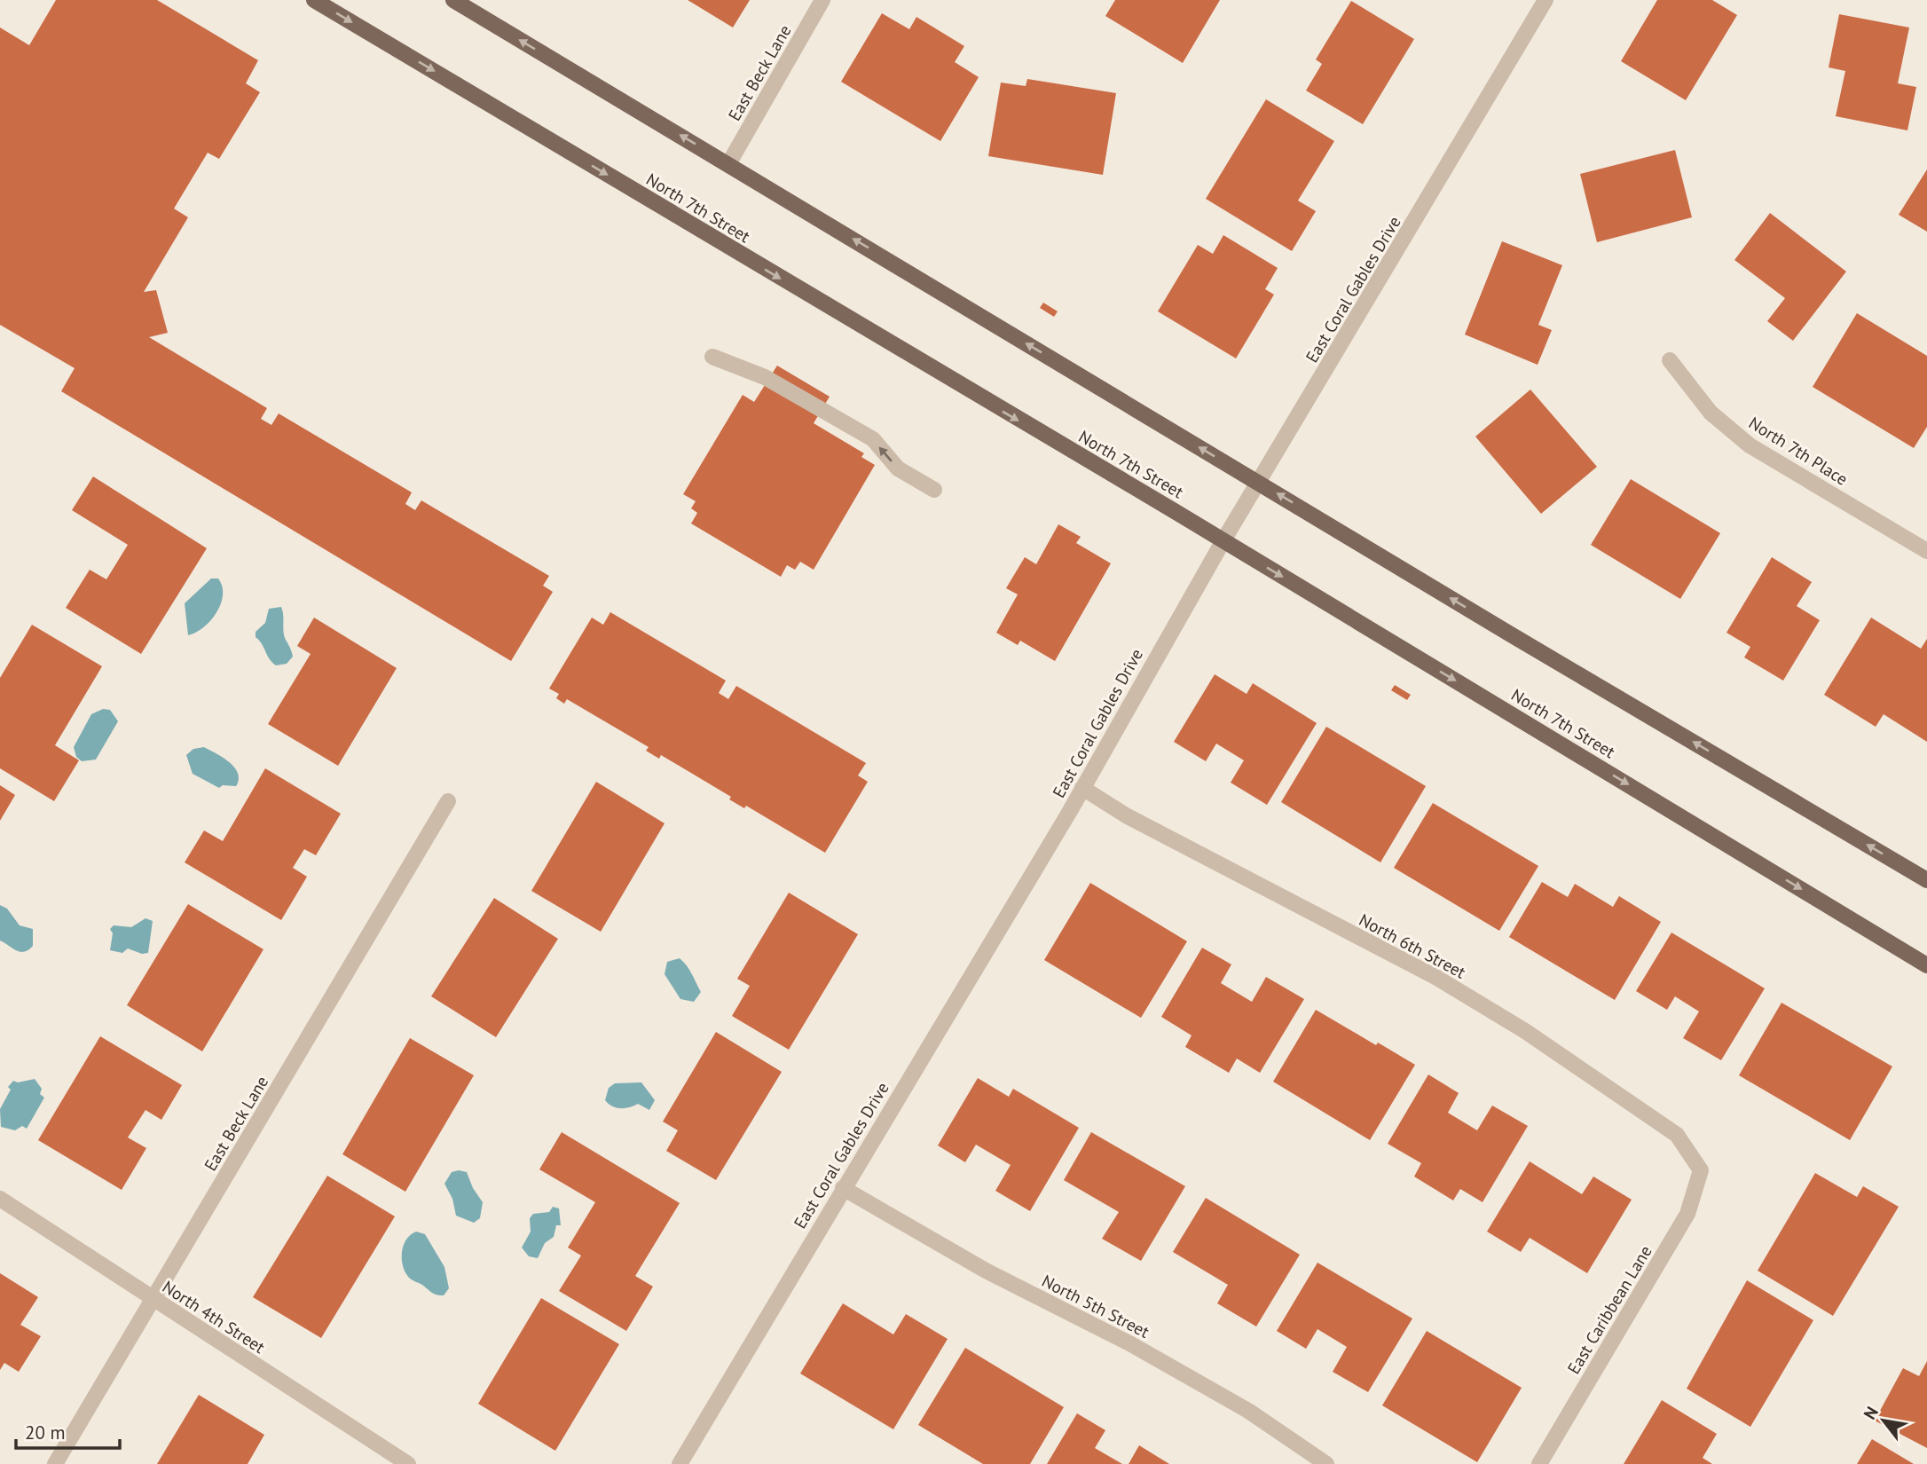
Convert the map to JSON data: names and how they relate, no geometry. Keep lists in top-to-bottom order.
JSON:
{
  "streets": {
    "main road": ["North 7th Street"],
    "street": [
      "East Beck Lane",
      "East Coral Gables Drive",
      "North 7th Place",
      "North 6th Street",
      "North 5th Street",
      "East Caribbean Lane",
      "North 4th Street"
    ]
  },
  "crossings": [
    ["East Beck Lane", "North 4th Street"],
    ["North 7th Street", "East Coral Gables Drive"],
    ["East Coral Gables Drive", "North 6th Street"],
    ["East Coral Gables Drive", "North 5th Street"],
    ["North 6th Street", "East Caribbean Lane"]
  ],
  "scale_bar": "20 m",
  "north": "top left"
}
